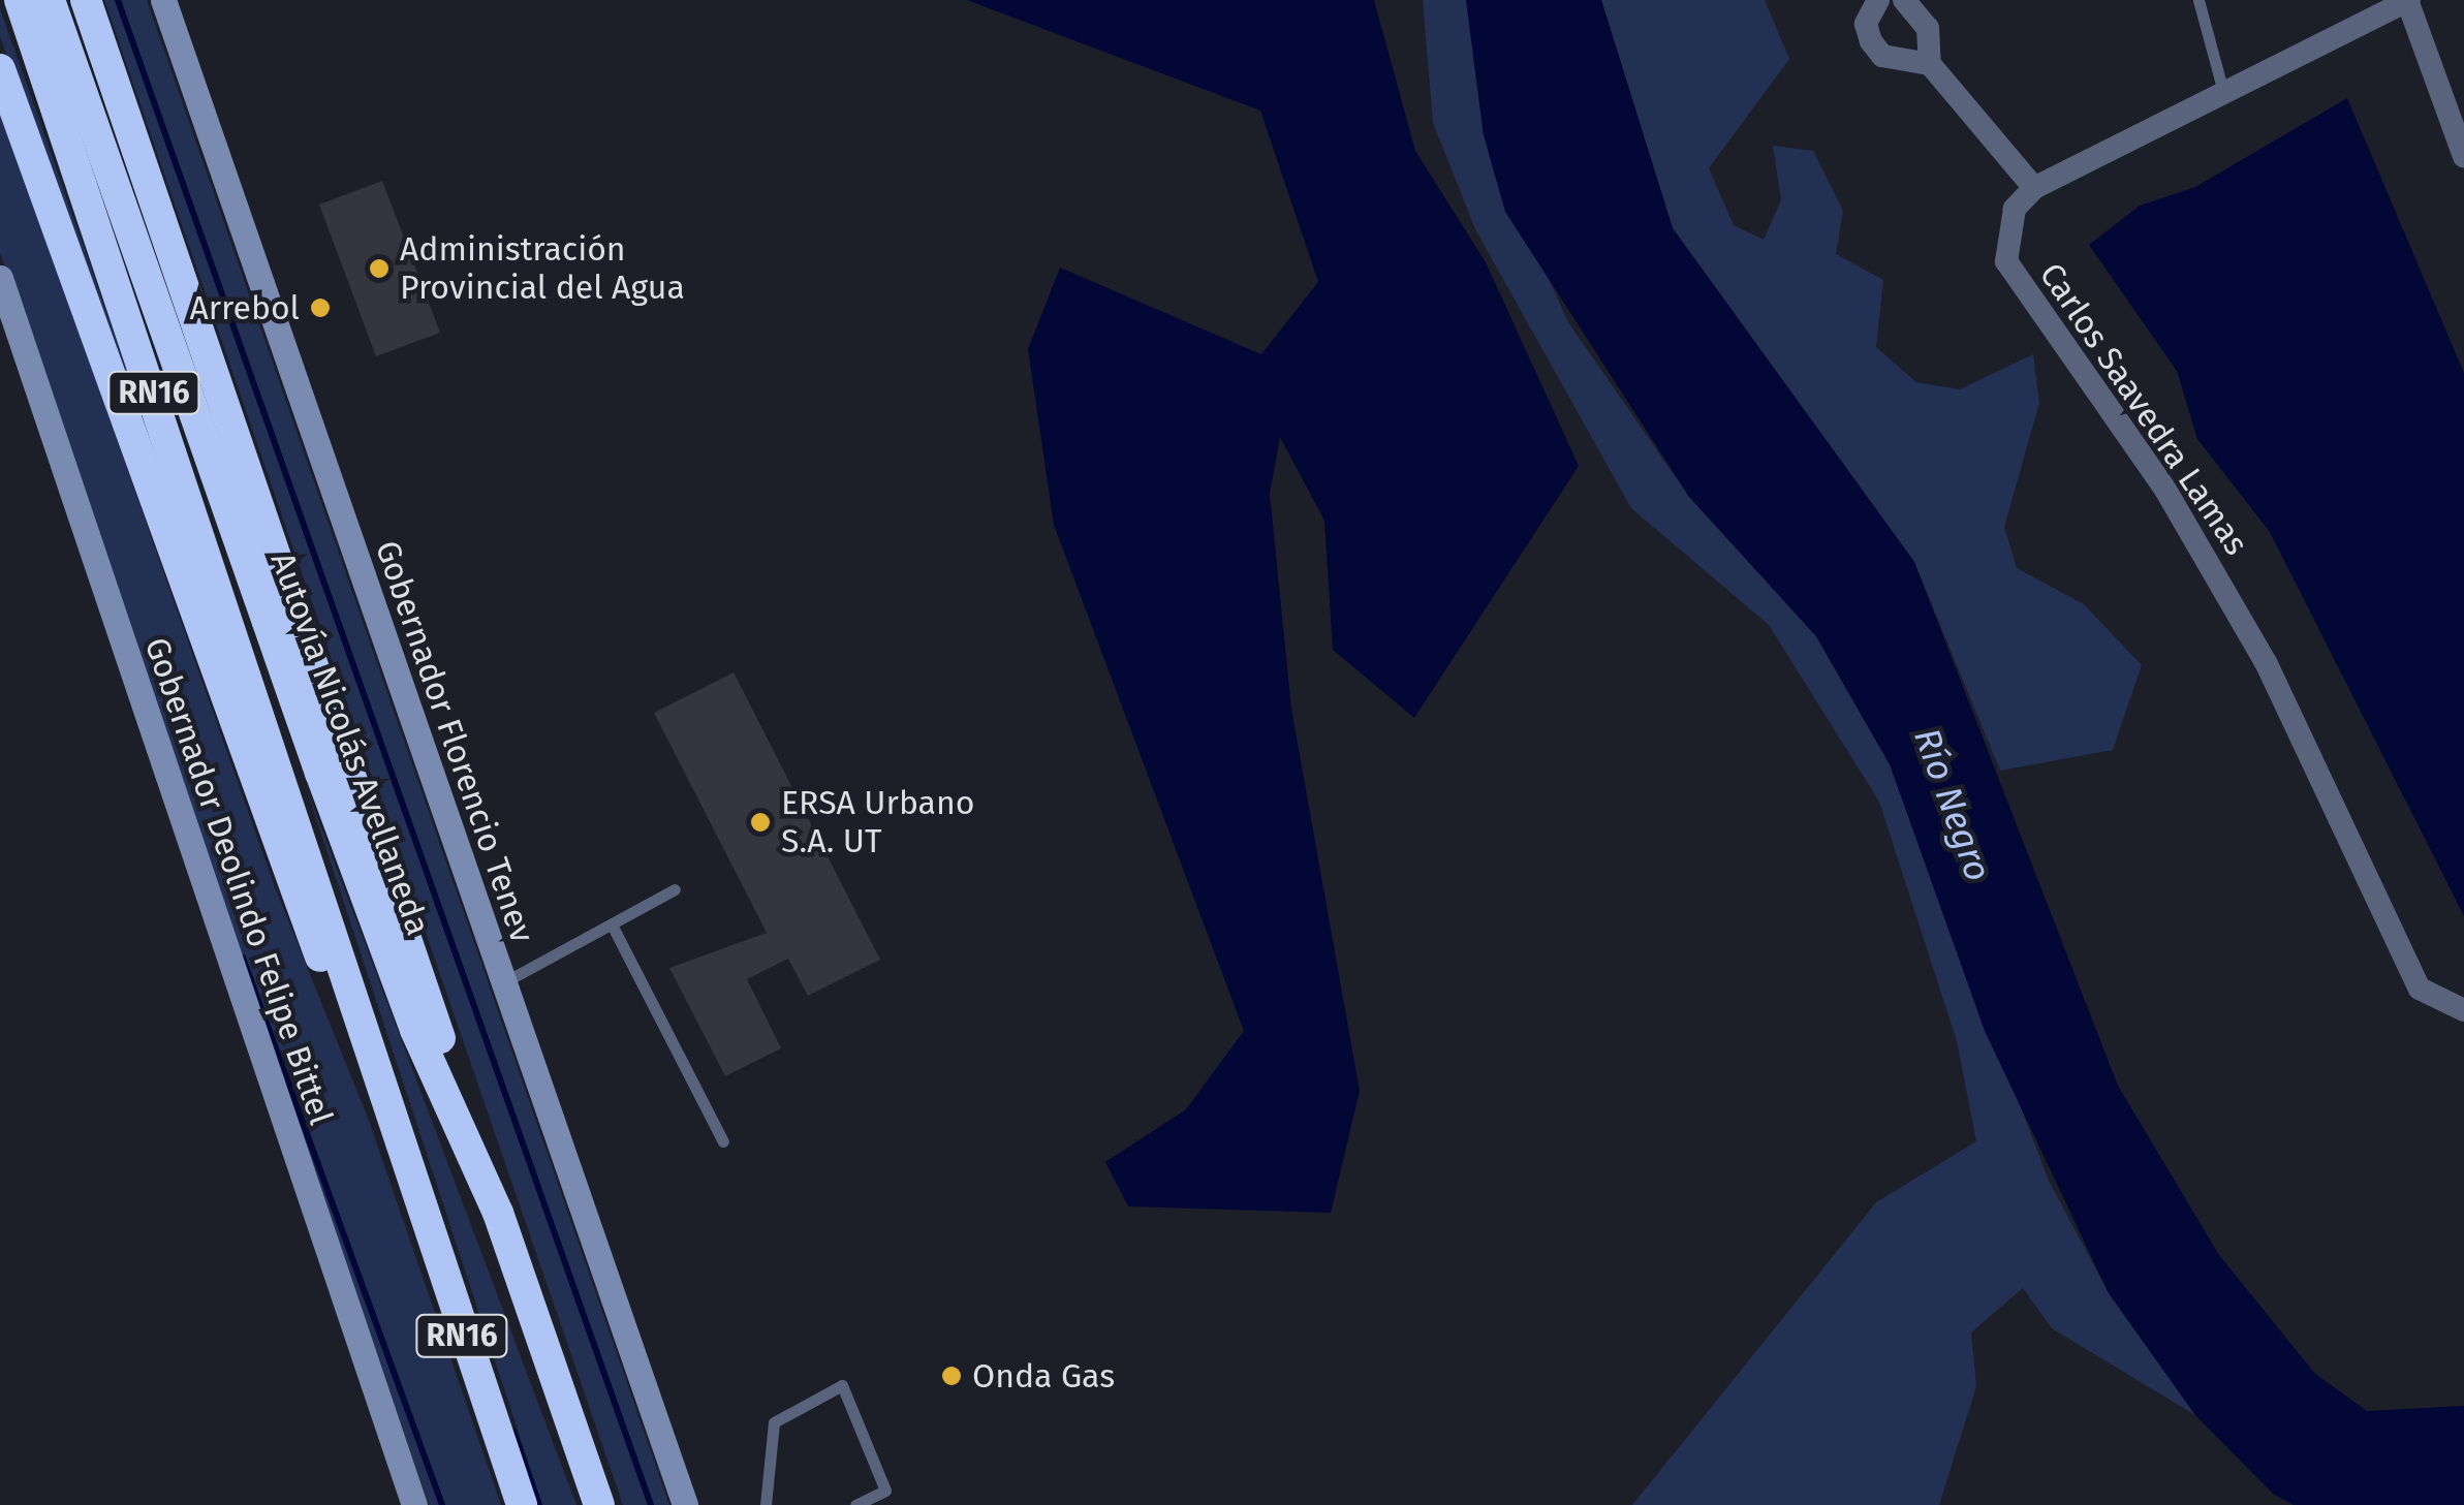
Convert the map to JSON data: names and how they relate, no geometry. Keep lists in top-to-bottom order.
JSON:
{
  "streets": {
    "highway": ["RN16", "Autovía Nicolás Avellaneda"],
    "street": ["Carlos Saavedra Lamas", "Gobernador Florencio Tenev", "Gobernador Deolindo Felipe Bittel"]
  },
  "water": ["Río Negro"],
  "places": [
    "Administración Provincial del Agua",
    "Arrebol",
    "ERSA Urbano S.A. UT",
    "Onda Gas"
  ]
}
